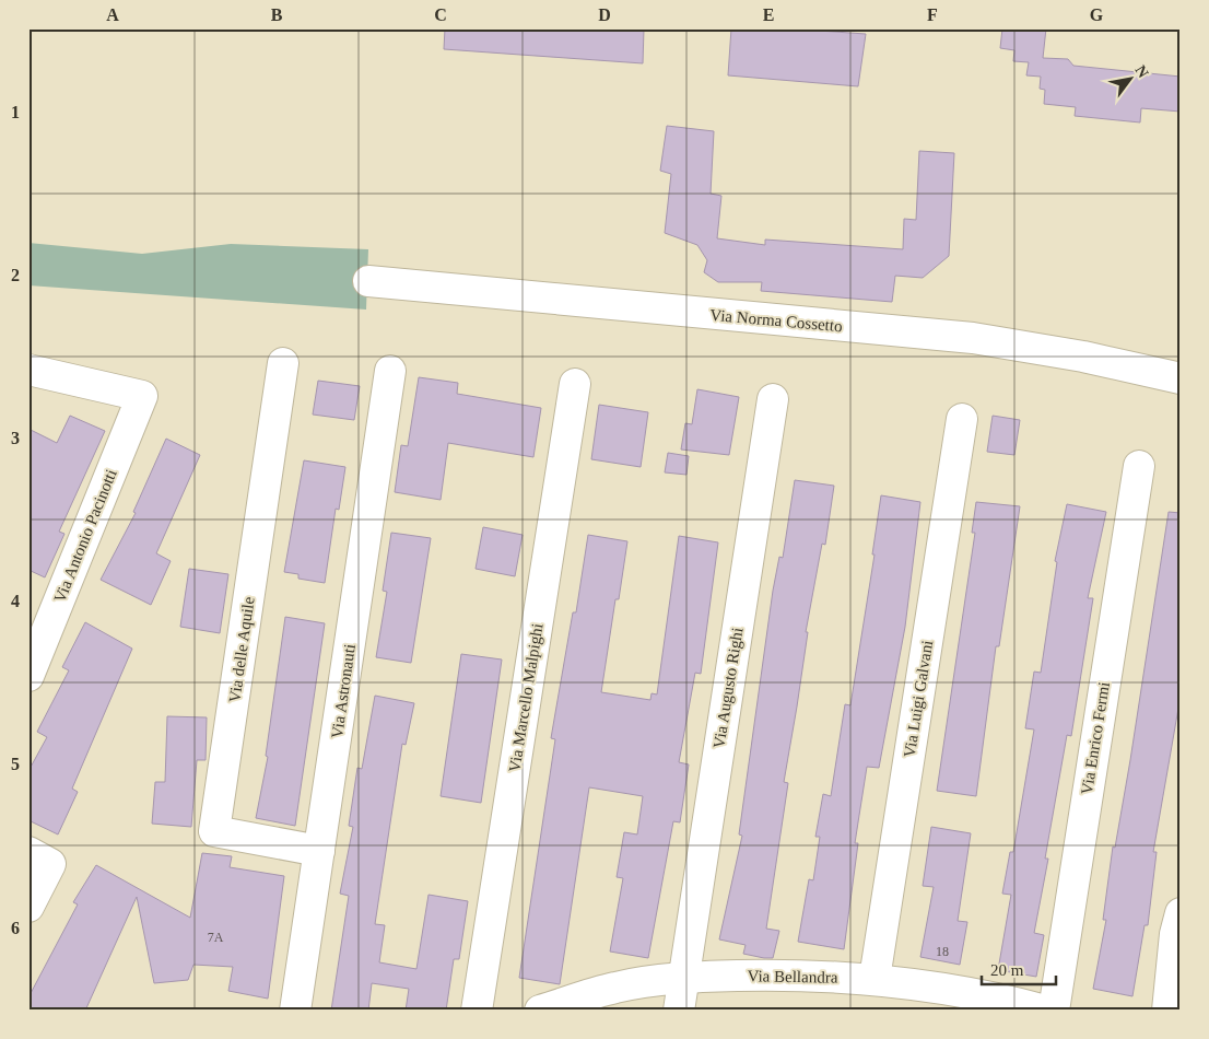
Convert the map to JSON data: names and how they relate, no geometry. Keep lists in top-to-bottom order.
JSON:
{
  "streets": {
    "street": [
      "Via Norma Cossetto",
      "Via Antonio Pacinotti",
      "Via delle Aquile",
      "Via Augusto Righi",
      "Via Astronauti",
      "Via Marcello Malpighi",
      "Via Luigi Galvani",
      "Via Enrico Fermi",
      "Via Bellandra"
    ]
  },
  "crossings": [
    ["Via delle Aquile", "Via Astronauti"],
    ["Via Augusto Righi", "Via Bellandra"],
    ["Via Luigi Galvani", "Via Bellandra"]
  ],
  "house_numbers": ["7A", "18"],
  "scale_bar": "20 m",
  "north": "top right",
  "grid": {
    "columns": [
      "A",
      "B",
      "C",
      "D",
      "E",
      "F",
      "G"
    ],
    "rows": [
      "1",
      "2",
      "3",
      "4",
      "5",
      "6"
    ]
  }
}
